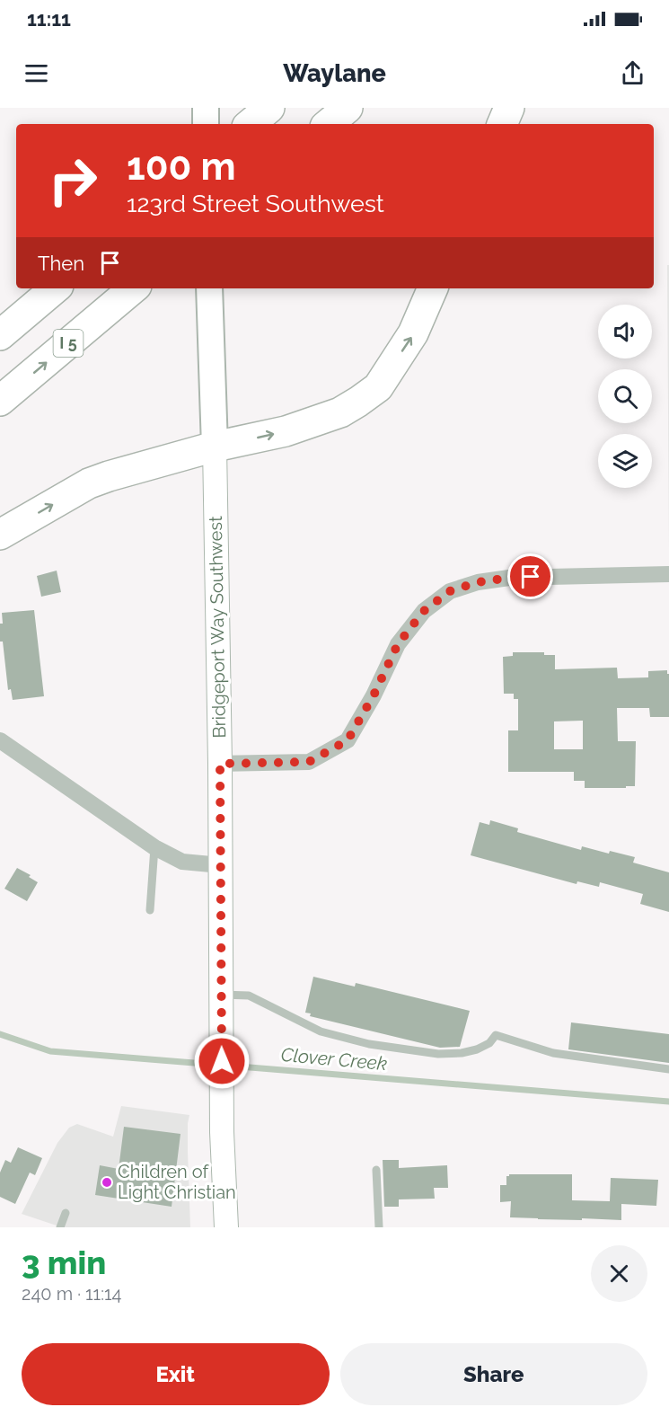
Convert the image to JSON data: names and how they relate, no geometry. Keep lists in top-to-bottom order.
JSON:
{
  "streets": {
    "highway": ["I 5"],
    "main road": ["Bridgeport Way Southwest"]
  },
  "water": ["Clover Creek"],
  "places": ["Children of Light Christian"],
  "page": {
    "status": "11:11",
    "header": "Waylane",
    "turn": ["100 m", "123rd Street Southwest"],
    "then": "Then",
    "heading": ["3 min", "240 m · 11:14"],
    "buttons": ["Exit", "Share"]
  }
}
